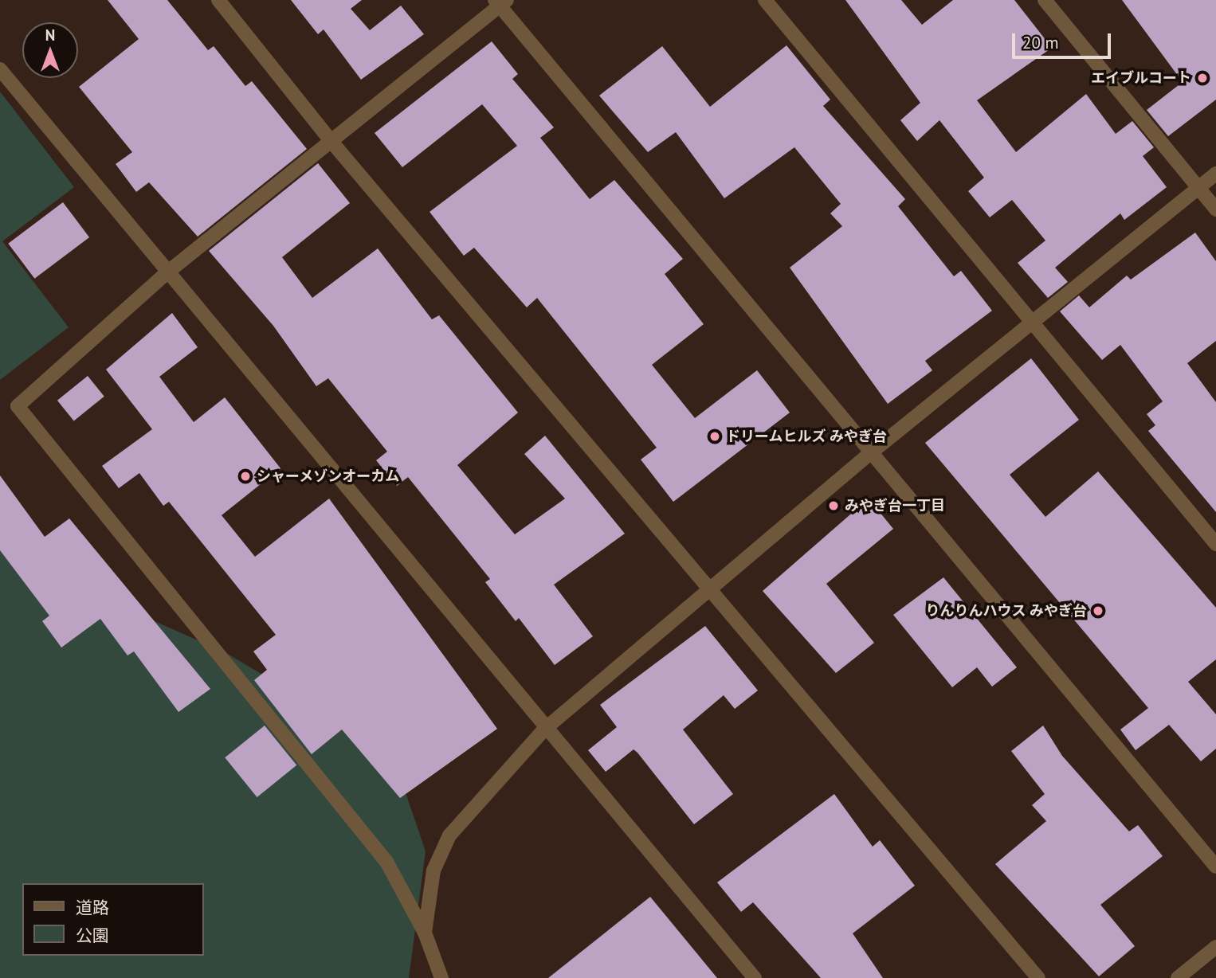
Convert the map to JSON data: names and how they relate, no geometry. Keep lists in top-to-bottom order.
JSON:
{
  "places": [
    "エイブルコート",
    "ドリームヒルズ みやぎ台",
    "シャーメゾンオーカム",
    "みやぎ台一丁目",
    "りんりんハウス みやぎ台"
  ],
  "legend": ["道路", "公園"],
  "scale_bar": "20 m",
  "north": "top"
}
